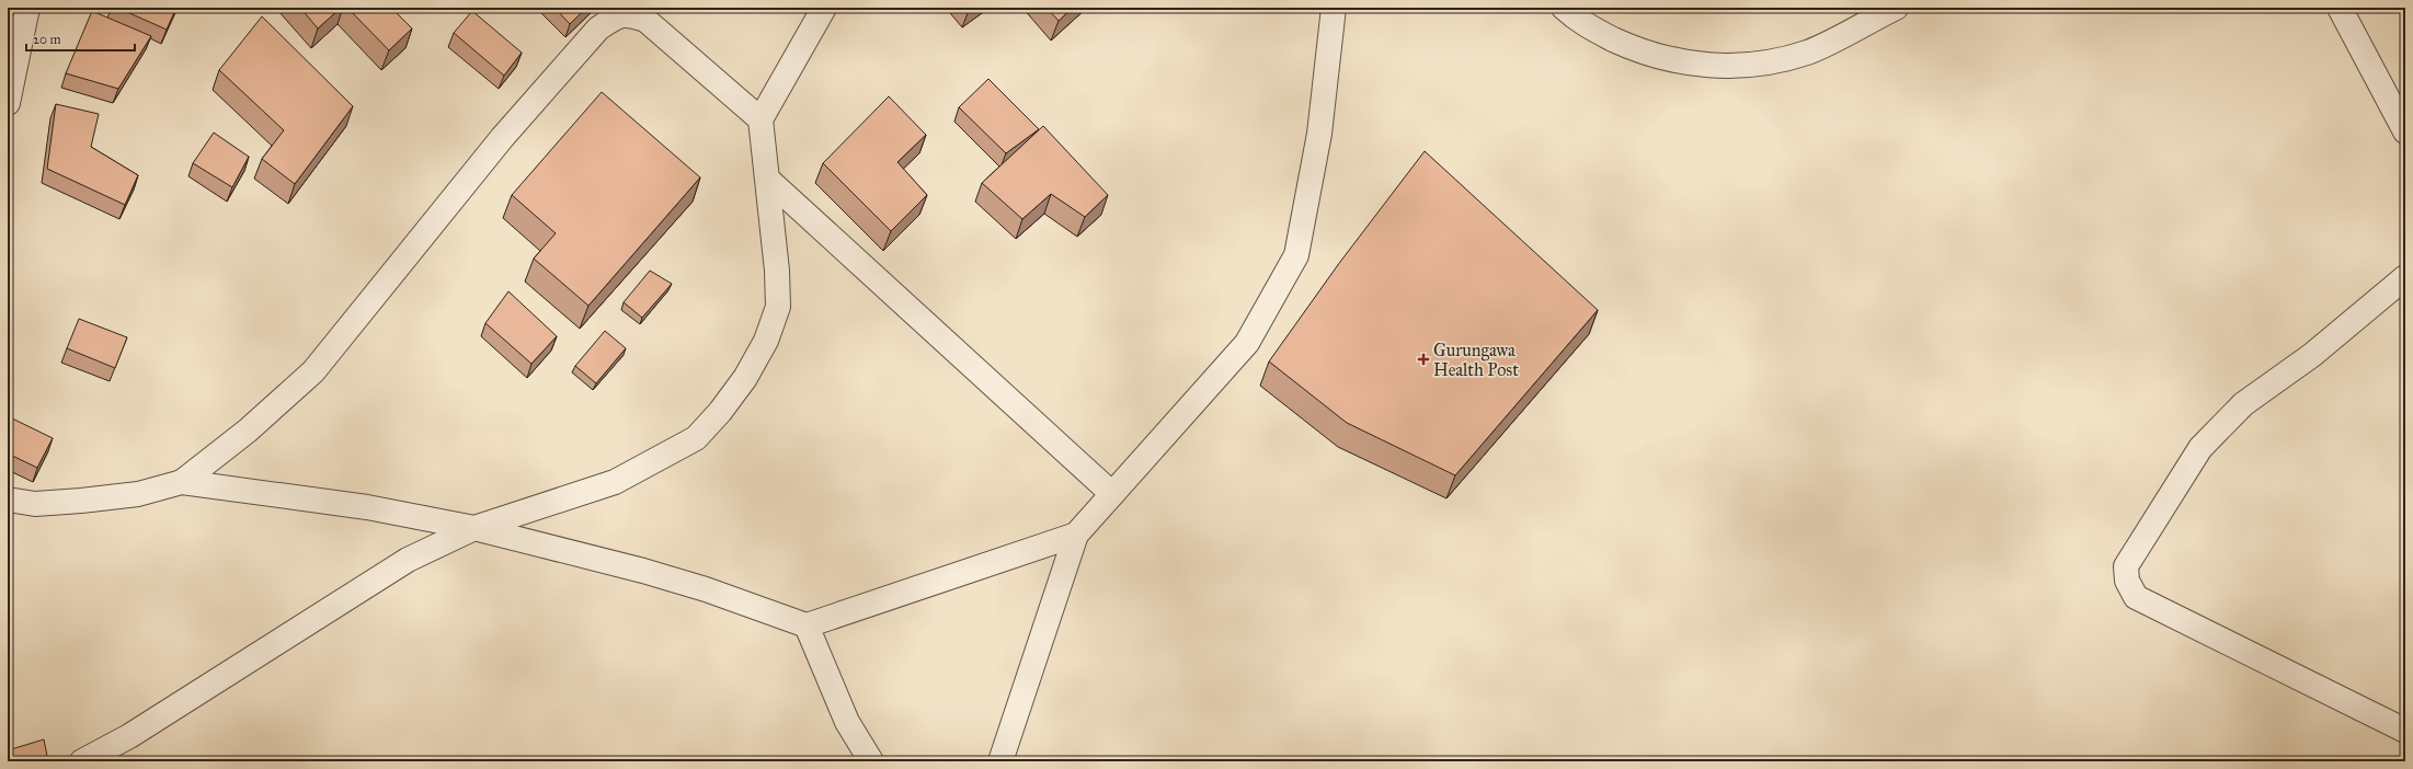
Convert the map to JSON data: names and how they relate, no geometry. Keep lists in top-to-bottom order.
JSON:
{
  "places": {
    "health": ["Gurungawa Health Post"]
  },
  "scale_bar": "20 m"
}
